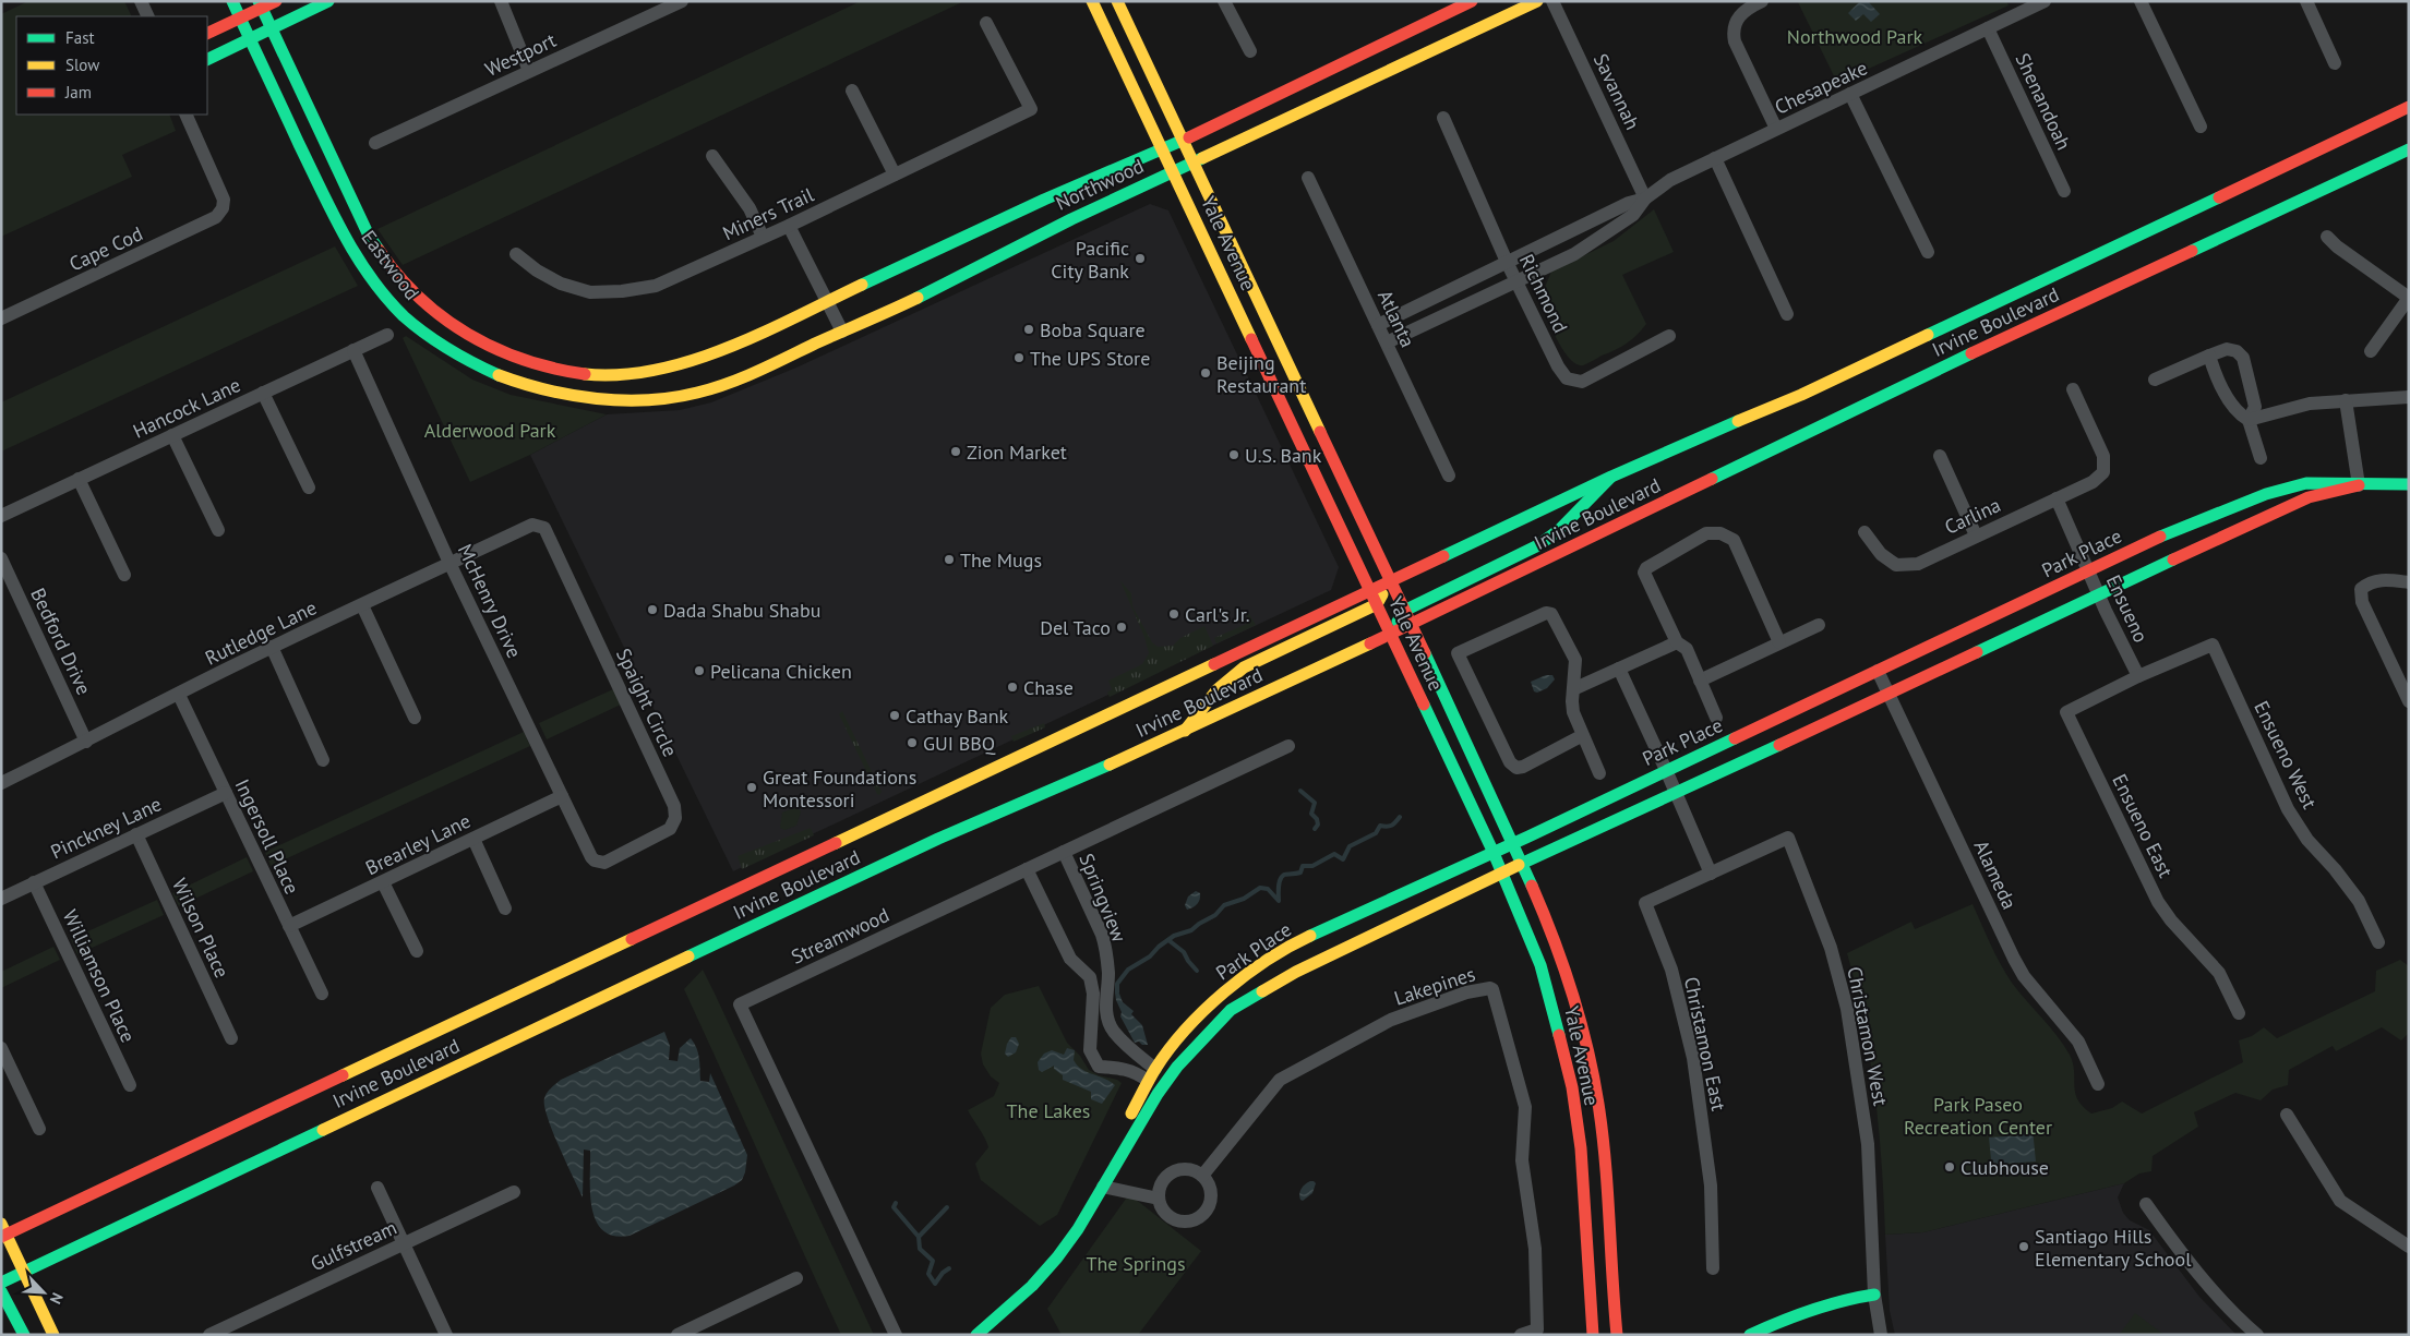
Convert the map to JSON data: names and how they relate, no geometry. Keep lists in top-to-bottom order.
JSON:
{
  "streets": {
    "main road": [
      "Northwood",
      "Yale Avenue",
      "Eastwood",
      "Irvine Boulevard",
      "Park Place"
    ],
    "street": [
      "Westport",
      "Chesapeake",
      "Savannah",
      "Shenandoah",
      "Miners Trail",
      "Cape Cod",
      "Richmond",
      "Atlanta",
      "Hancock Lane",
      "Carlina",
      "McHenry Drive",
      "Ensueno",
      "Rutledge Lane",
      "Bedford Drive",
      "Spaight Circle",
      "Ensueno West",
      "Ensueno East",
      "Pinckney Lane",
      "Ingersoll Place",
      "Brearley Lane",
      "Alameda",
      "Springview",
      "Wilson Place",
      "Streamwood",
      "Williamson Place",
      "Lakepines",
      "Christamon West",
      "Christamon East",
      "Gulfstream"
    ]
  },
  "crossings": [
    ["Chesapeake", "Savannah"],
    ["Chesapeake", "Shenandoah"],
    ["Chesapeake", "Richmond"],
    ["Chesapeake", "Atlanta"],
    ["Northwood", "Yale Avenue"],
    ["Northwood", "Eastwood"],
    ["Yale Avenue", "Irvine Boulevard"],
    ["Yale Avenue", "Park Place"],
    ["Hancock Lane", "McHenry Drive"],
    ["Carlina", "Ensueno"],
    ["Park Place", "Ensueno"],
    ["Park Place", "Alameda"],
    ["Park Place", "Springview"],
    ["McHenry Drive", "Rutledge Lane"],
    ["McHenry Drive", "Spaight Circle"],
    ["McHenry Drive", "Brearley Lane"],
    ["Ensueno", "Ensueno West"],
    ["Ensueno", "Ensueno East"],
    ["Rutledge Lane", "Bedford Drive"],
    ["Rutledge Lane", "Spaight Circle"],
    ["Rutledge Lane", "Ingersoll Place"],
    ["Ensueno West", "Ensueno East"],
    ["Pinckney Lane", "Ingersoll Place"],
    ["Pinckney Lane", "Wilson Place"],
    ["Pinckney Lane", "Williamson Place"],
    ["Ingersoll Place", "Brearley Lane"],
    ["Springview", "Streamwood"],
    ["Christamon West", "Christamon East"]
  ],
  "parks": [
    "Northwood Park",
    "Alderwood Park",
    "Park Paseo Recreation Center",
    "The Lakes",
    "The Springs"
  ],
  "places": [
    "Pacific City Bank",
    "Boba Square",
    "The UPS Store",
    "Beijing Restaurant",
    "Zion Market",
    "U.S. Bank",
    "The Mugs",
    "Dada Shabu Shabu",
    "Carl's Jr.",
    "Del Taco",
    "Pelicana Chicken",
    "Chase",
    "Cathay Bank",
    "GUI BBQ",
    "Great Foundations Montessori",
    "Clubhouse",
    "Santiago Hills Elementary School"
  ],
  "legend": ["Fast", "Slow", "Jam"],
  "north": "bottom right"
}
